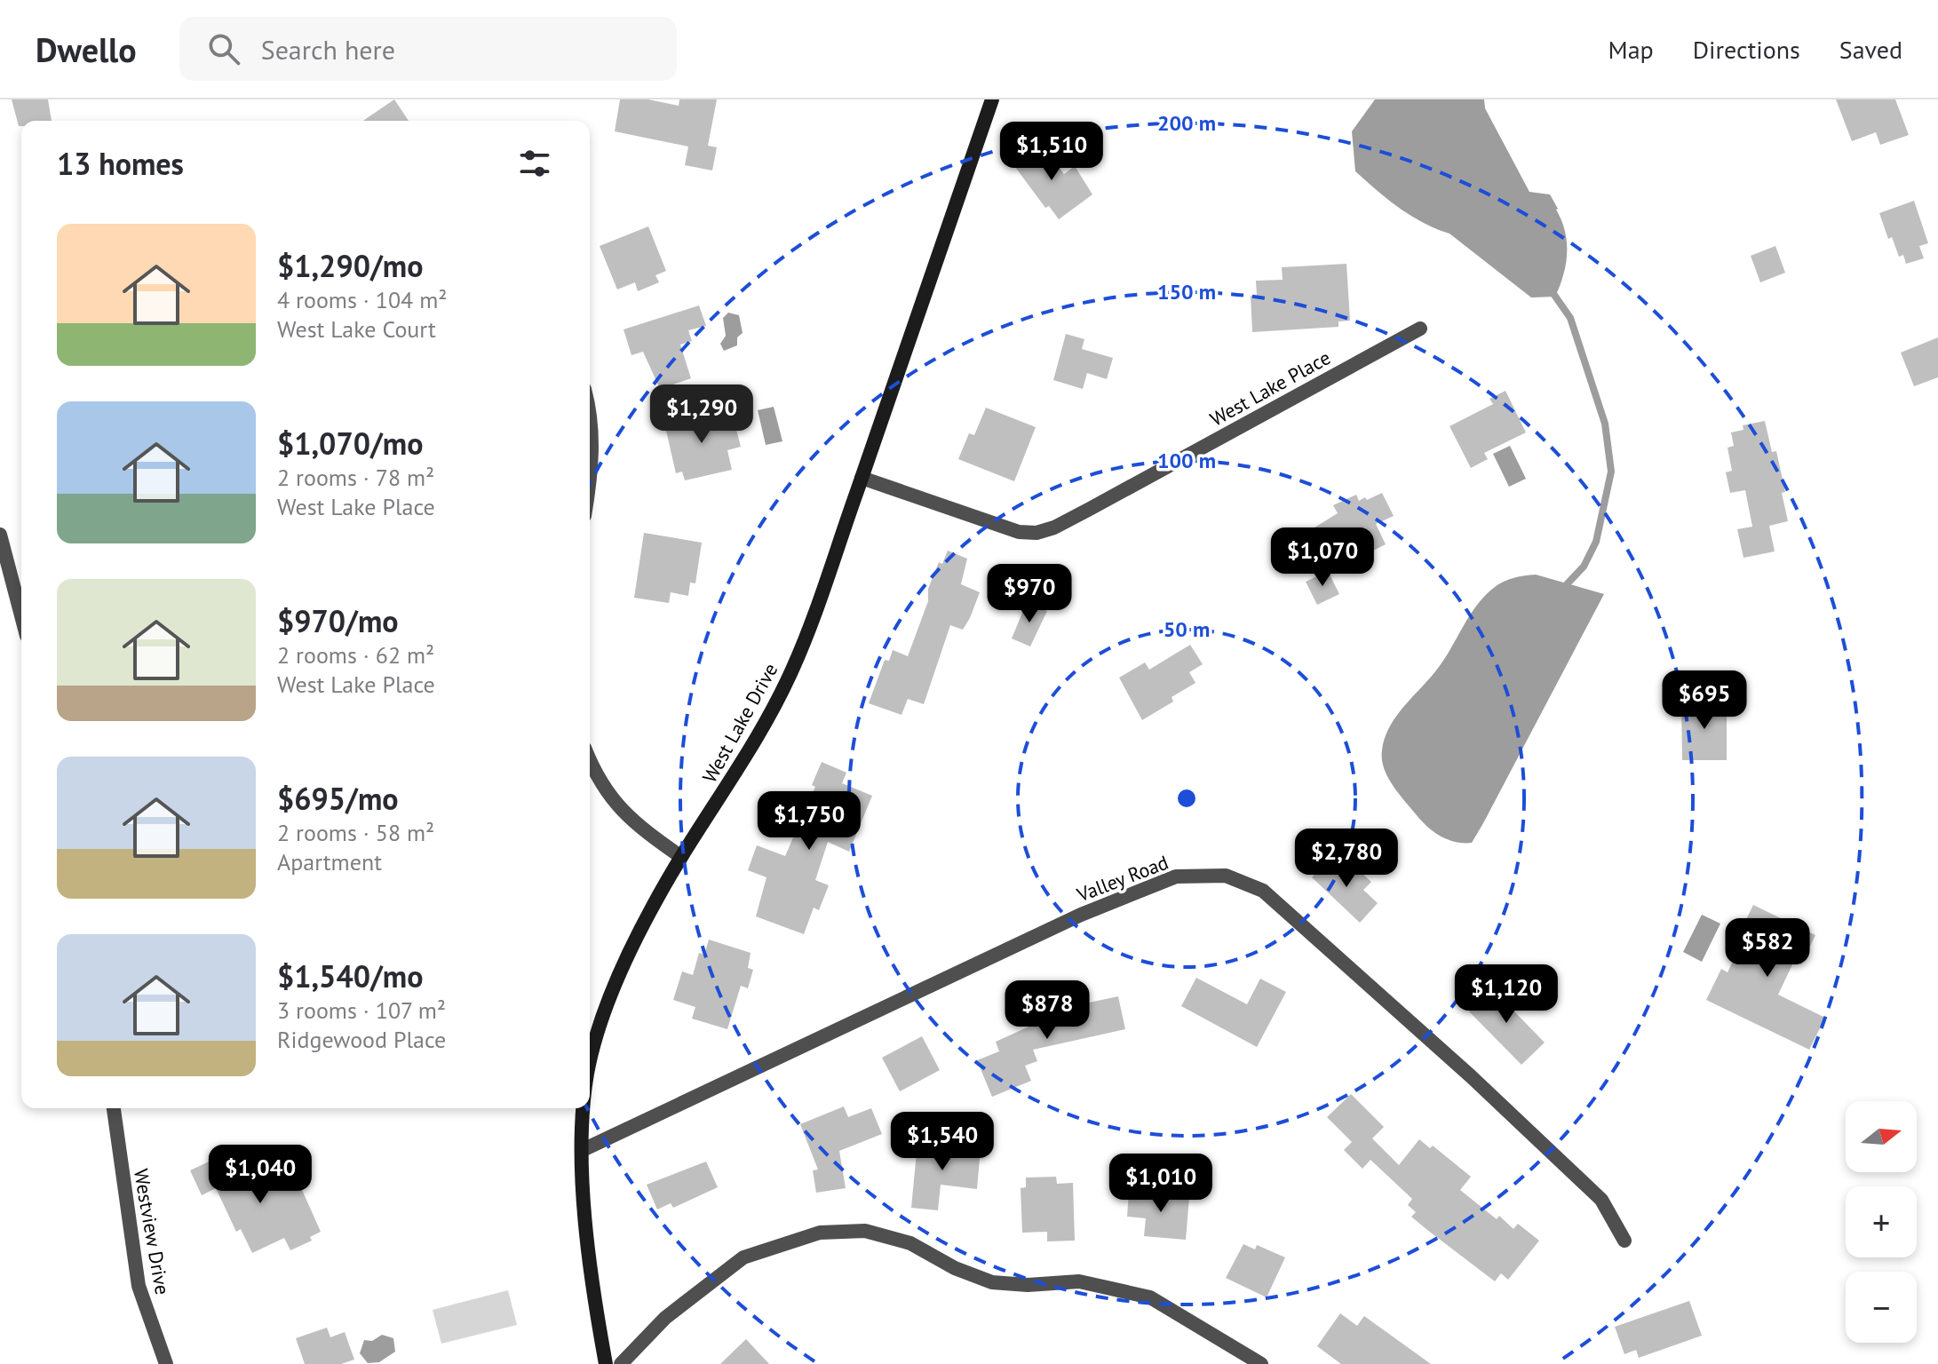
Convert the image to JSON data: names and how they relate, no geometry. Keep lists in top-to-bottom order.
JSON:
{
  "streets": {
    "main road": ["West Lake Drive"],
    "street": ["West Lake Place", "Valley Road", "Westview Drive"]
  },
  "crossings": [
    ["West Lake Place", "West Lake Drive"],
    ["West Lake Drive", "Valley Road"]
  ],
  "north": "right",
  "page": {
    "header": "Dwello",
    "search": "Search here",
    "nav": ["Map", "Directions", "Saved"],
    "heading": "13 homes",
    "price": [
      "$1,510",
      "$1,290",
      "$1,070",
      "$970",
      "$695",
      "$1,750",
      "$2,780",
      "$582",
      "$1,120",
      "$878",
      "$1,540",
      "$1,040",
      "$1,010"
    ],
    "list": [
      {
        "name": "$1,290/mo",
        "note": "4 rooms · 104 m² · West Lake Court"
      },
      {
        "name": "$1,070/mo",
        "note": "2 rooms · 78 m² · West Lake Place"
      },
      {
        "name": "$970/mo",
        "note": "2 rooms · 62 m² · West Lake Place"
      },
      {
        "name": "$695/mo",
        "note": "2 rooms · 58 m² · Apartment"
      },
      {
        "name": "$1,540/mo",
        "note": "3 rooms · 107 m² · Ridgewood Place"
      }
    ],
    "map_buttons": ["+", "−"]
  },
  "rings": [
    "200 m",
    "150 m",
    "100 m",
    "50 m"
  ]
}
